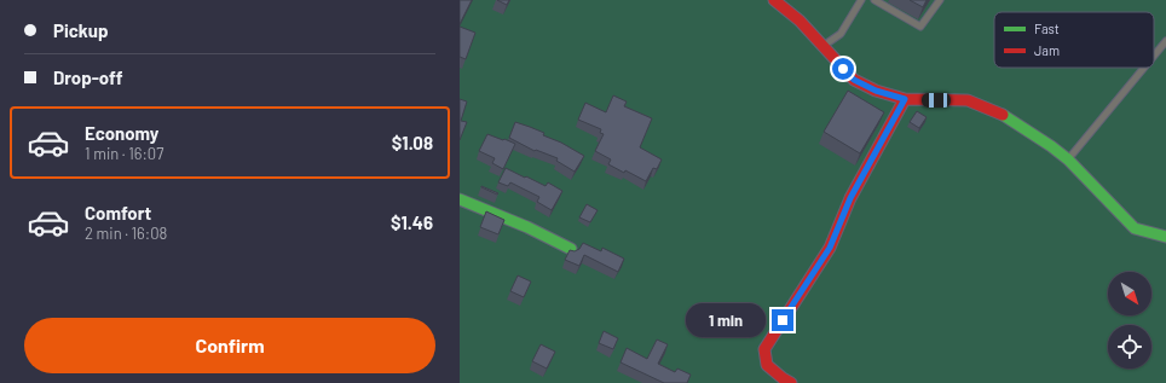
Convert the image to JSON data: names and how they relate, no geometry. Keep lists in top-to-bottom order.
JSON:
{
  "legend": ["Fast", "Jam"],
  "north": "bottom right",
  "page": {
    "banner": ["Pickup", "Drop-off"],
    "list": [
      {
        "name": "Economy",
        "note": "1 min · 16:07",
        "value": "$1.08"
      },
      {
        "name": "Comfort",
        "note": "2 min · 16:08",
        "value": "$1.46"
      }
    ],
    "bubble": "1 min",
    "buttons": "Confirm"
  }
}
